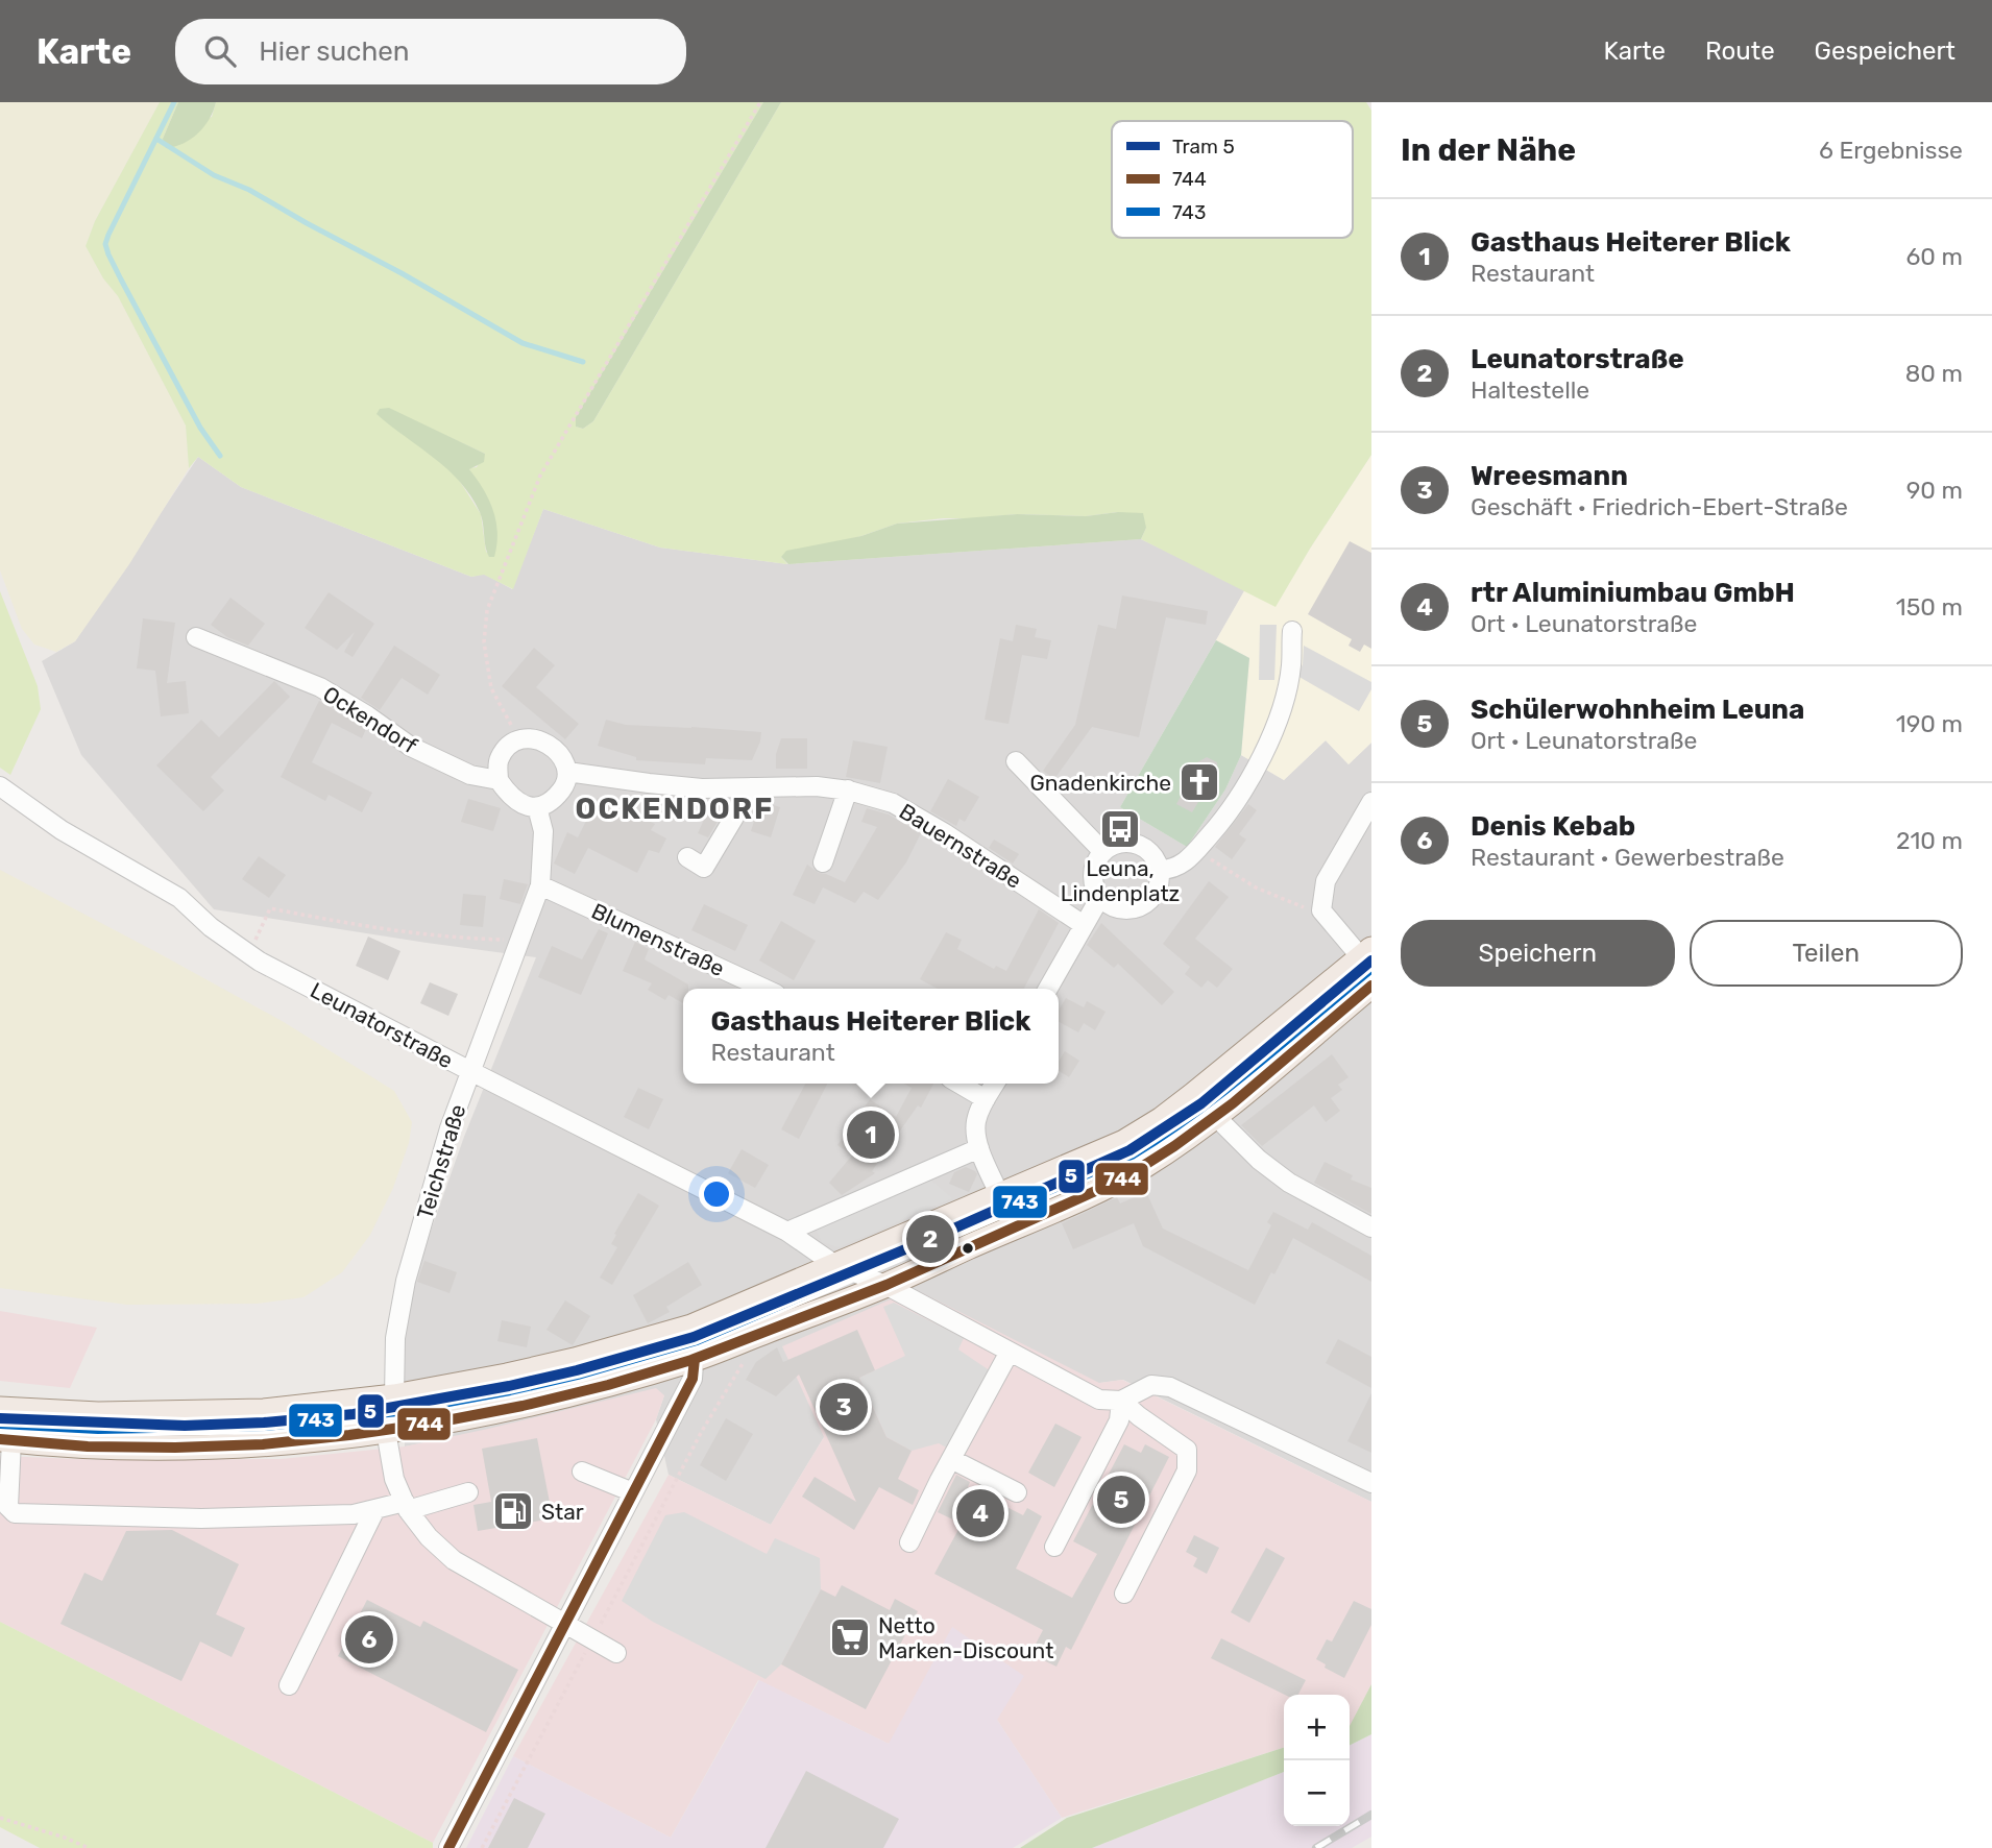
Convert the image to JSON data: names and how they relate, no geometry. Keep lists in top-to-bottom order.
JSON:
{
  "streets": {
    "street": [
      "Ockendorf",
      "Bauernstraße",
      "Blumenstraße",
      "Leunatorstraße",
      "Teichstraße"
    ]
  },
  "crossings": [
    ["Ockendorf", "Bauernstraße"],
    ["Ockendorf", "Teichstraße"],
    ["Bauernstraße", "Teichstraße"],
    ["Blumenstraße", "Teichstraße"],
    ["Leunatorstraße", "Teichstraße"]
  ],
  "districts": ["OCKENDORF"],
  "places": {
    "church": ["Gnadenkirche"],
    "bus stop": ["Leuna, Lindenplatz"],
    "fuel station": ["Star"],
    "supermarket": ["Netto Marken-Discount"]
  },
  "lines": ["tram line 5", "transit line 743", "transit line 744"],
  "legend": ["Tram 5", "744", "743"],
  "page": {
    "header": "Karte",
    "search": "Hier suchen",
    "nav": ["Karte", "Route", "Gespeichert"],
    "heading": ["In der Nähe", "6 Ergebnisse"],
    "list": [
      {
        "mark": "1",
        "name": "Gasthaus Heiterer Blick",
        "note": "Restaurant",
        "value": "60 m"
      },
      {
        "mark": "2",
        "name": "Leunatorstraße",
        "note": "Haltestelle",
        "value": "80 m"
      },
      {
        "mark": "3",
        "name": "Wreesmann",
        "note": "Geschäft · Friedrich-Ebert-Straße",
        "value": "90 m"
      },
      {
        "mark": "4",
        "name": "rtr Aluminiumbau GmbH",
        "note": "Ort · Leunatorstraße",
        "value": "150 m"
      },
      {
        "mark": "5",
        "name": "Schülerwohnheim Leuna",
        "note": "Ort · Leunatorstraße",
        "value": "190 m"
      },
      {
        "mark": "6",
        "name": "Denis Kebab",
        "note": "Restaurant · Gewerbestraße",
        "value": "210 m"
      }
    ],
    "buttons": ["Speichern", "Teilen"],
    "popup": ["Gasthaus Heiterer Blick", "Restaurant"],
    "pins": [
      "1",
      "2",
      "3",
      "5",
      "4",
      "6"
    ],
    "map_buttons": ["+", "−"]
  }
}
